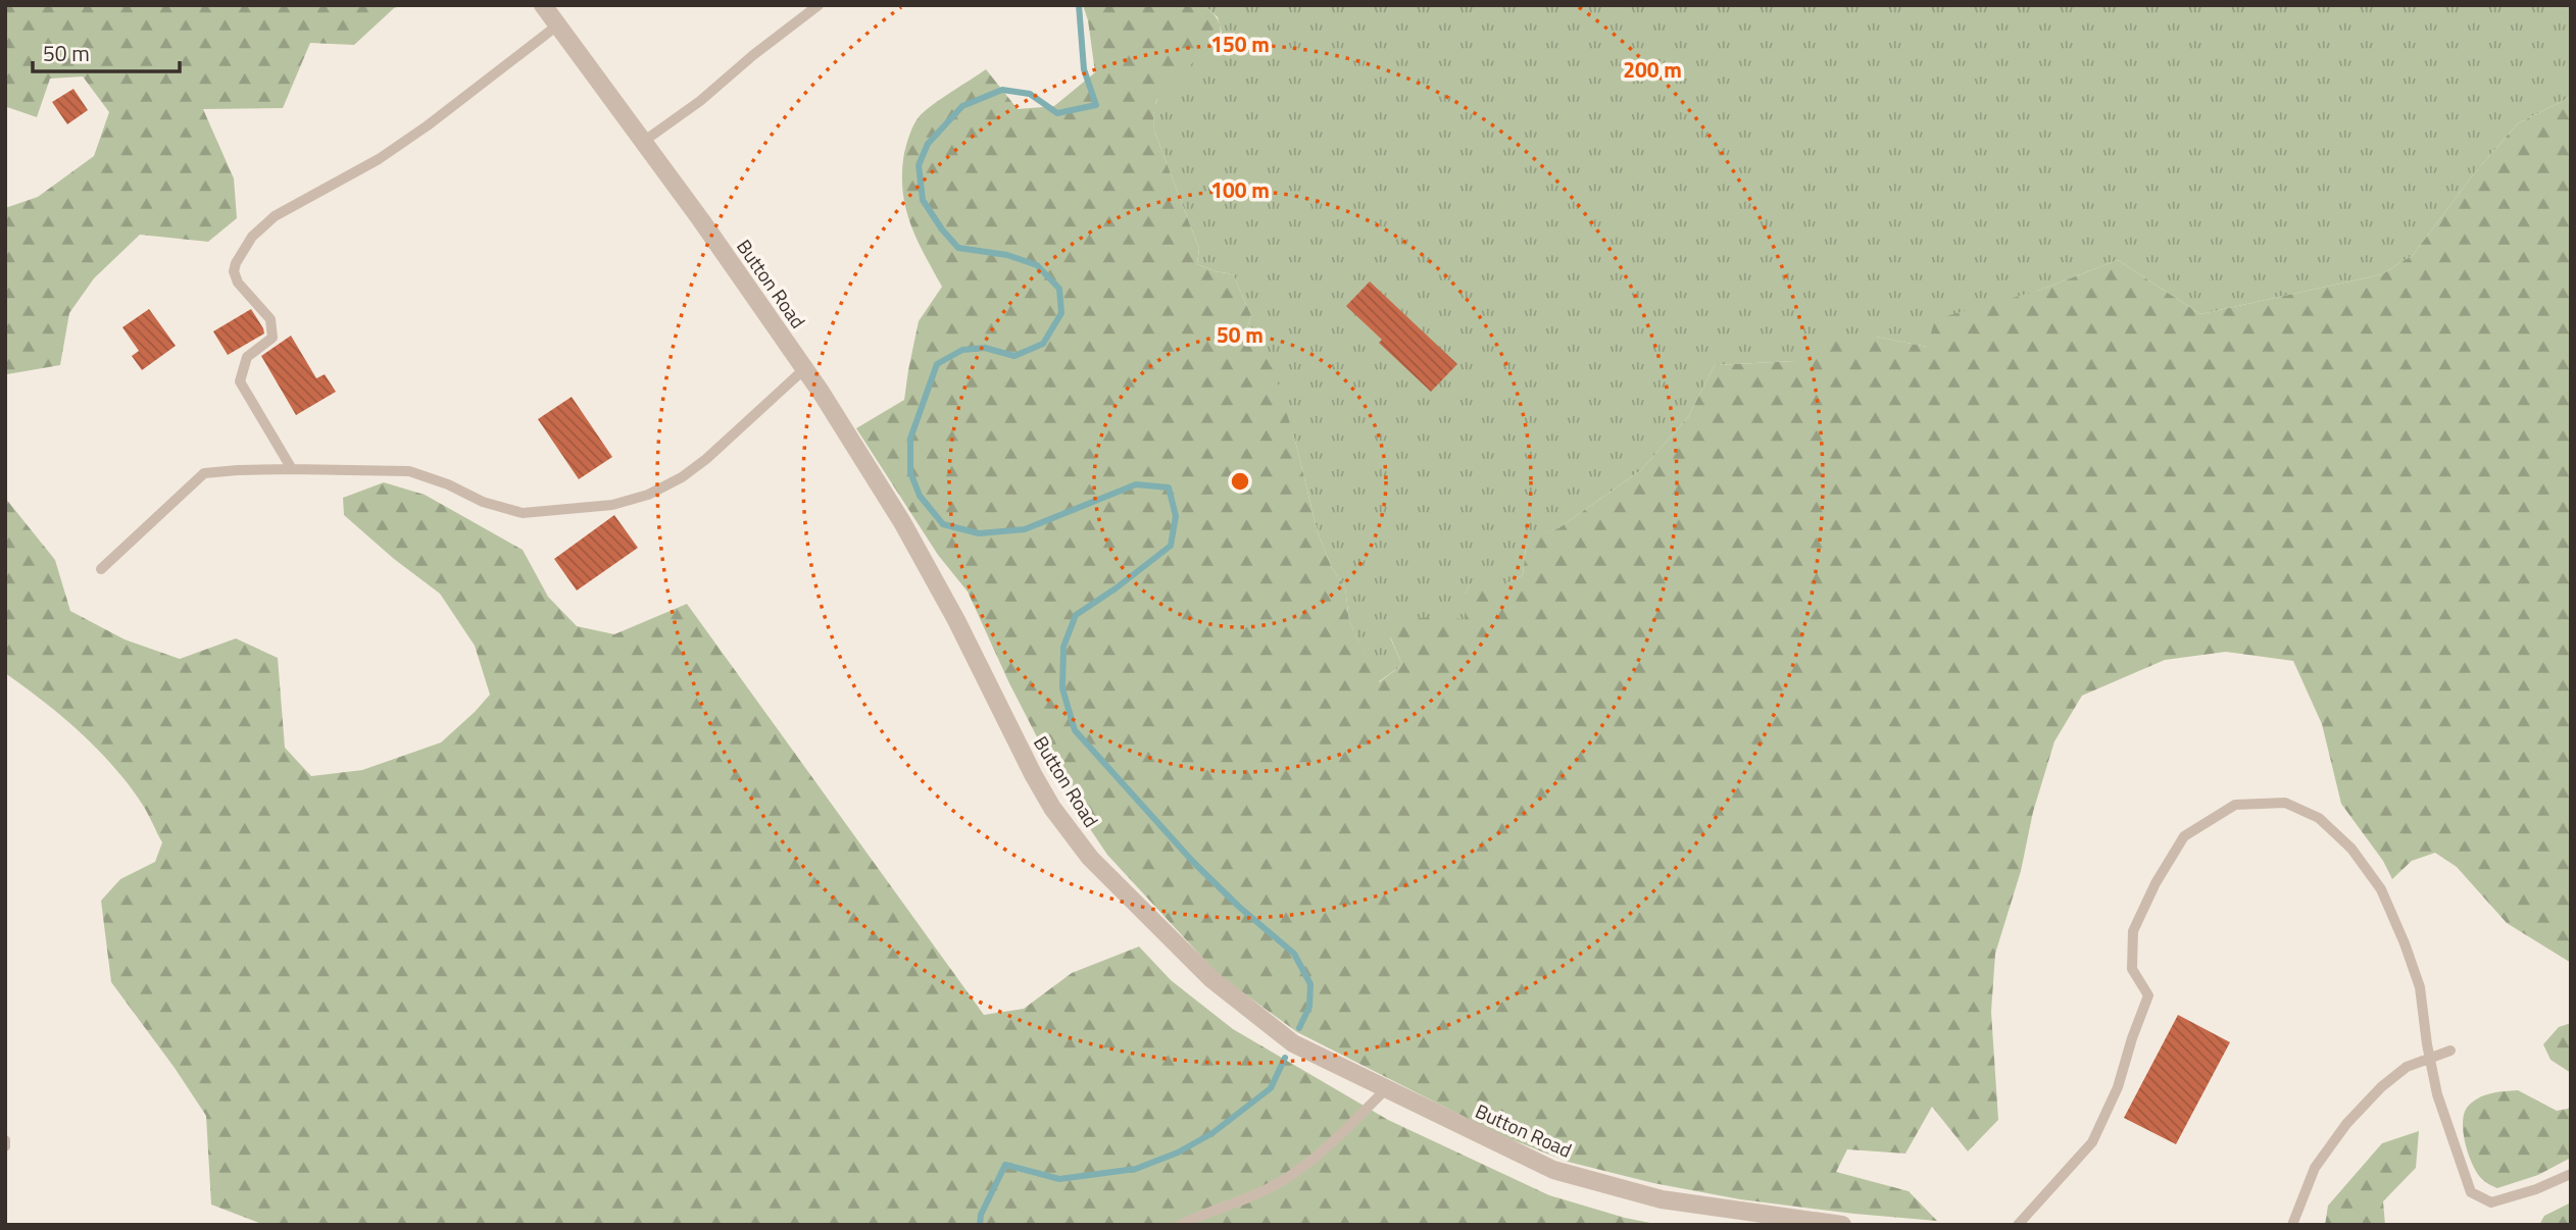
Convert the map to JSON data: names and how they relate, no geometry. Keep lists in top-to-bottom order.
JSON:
{
  "streets": {
    "street": ["Button Road"]
  },
  "scale_bar": "50 m",
  "rings": [
    "150 m",
    "200 m",
    "100 m",
    "50 m"
  ]
}
